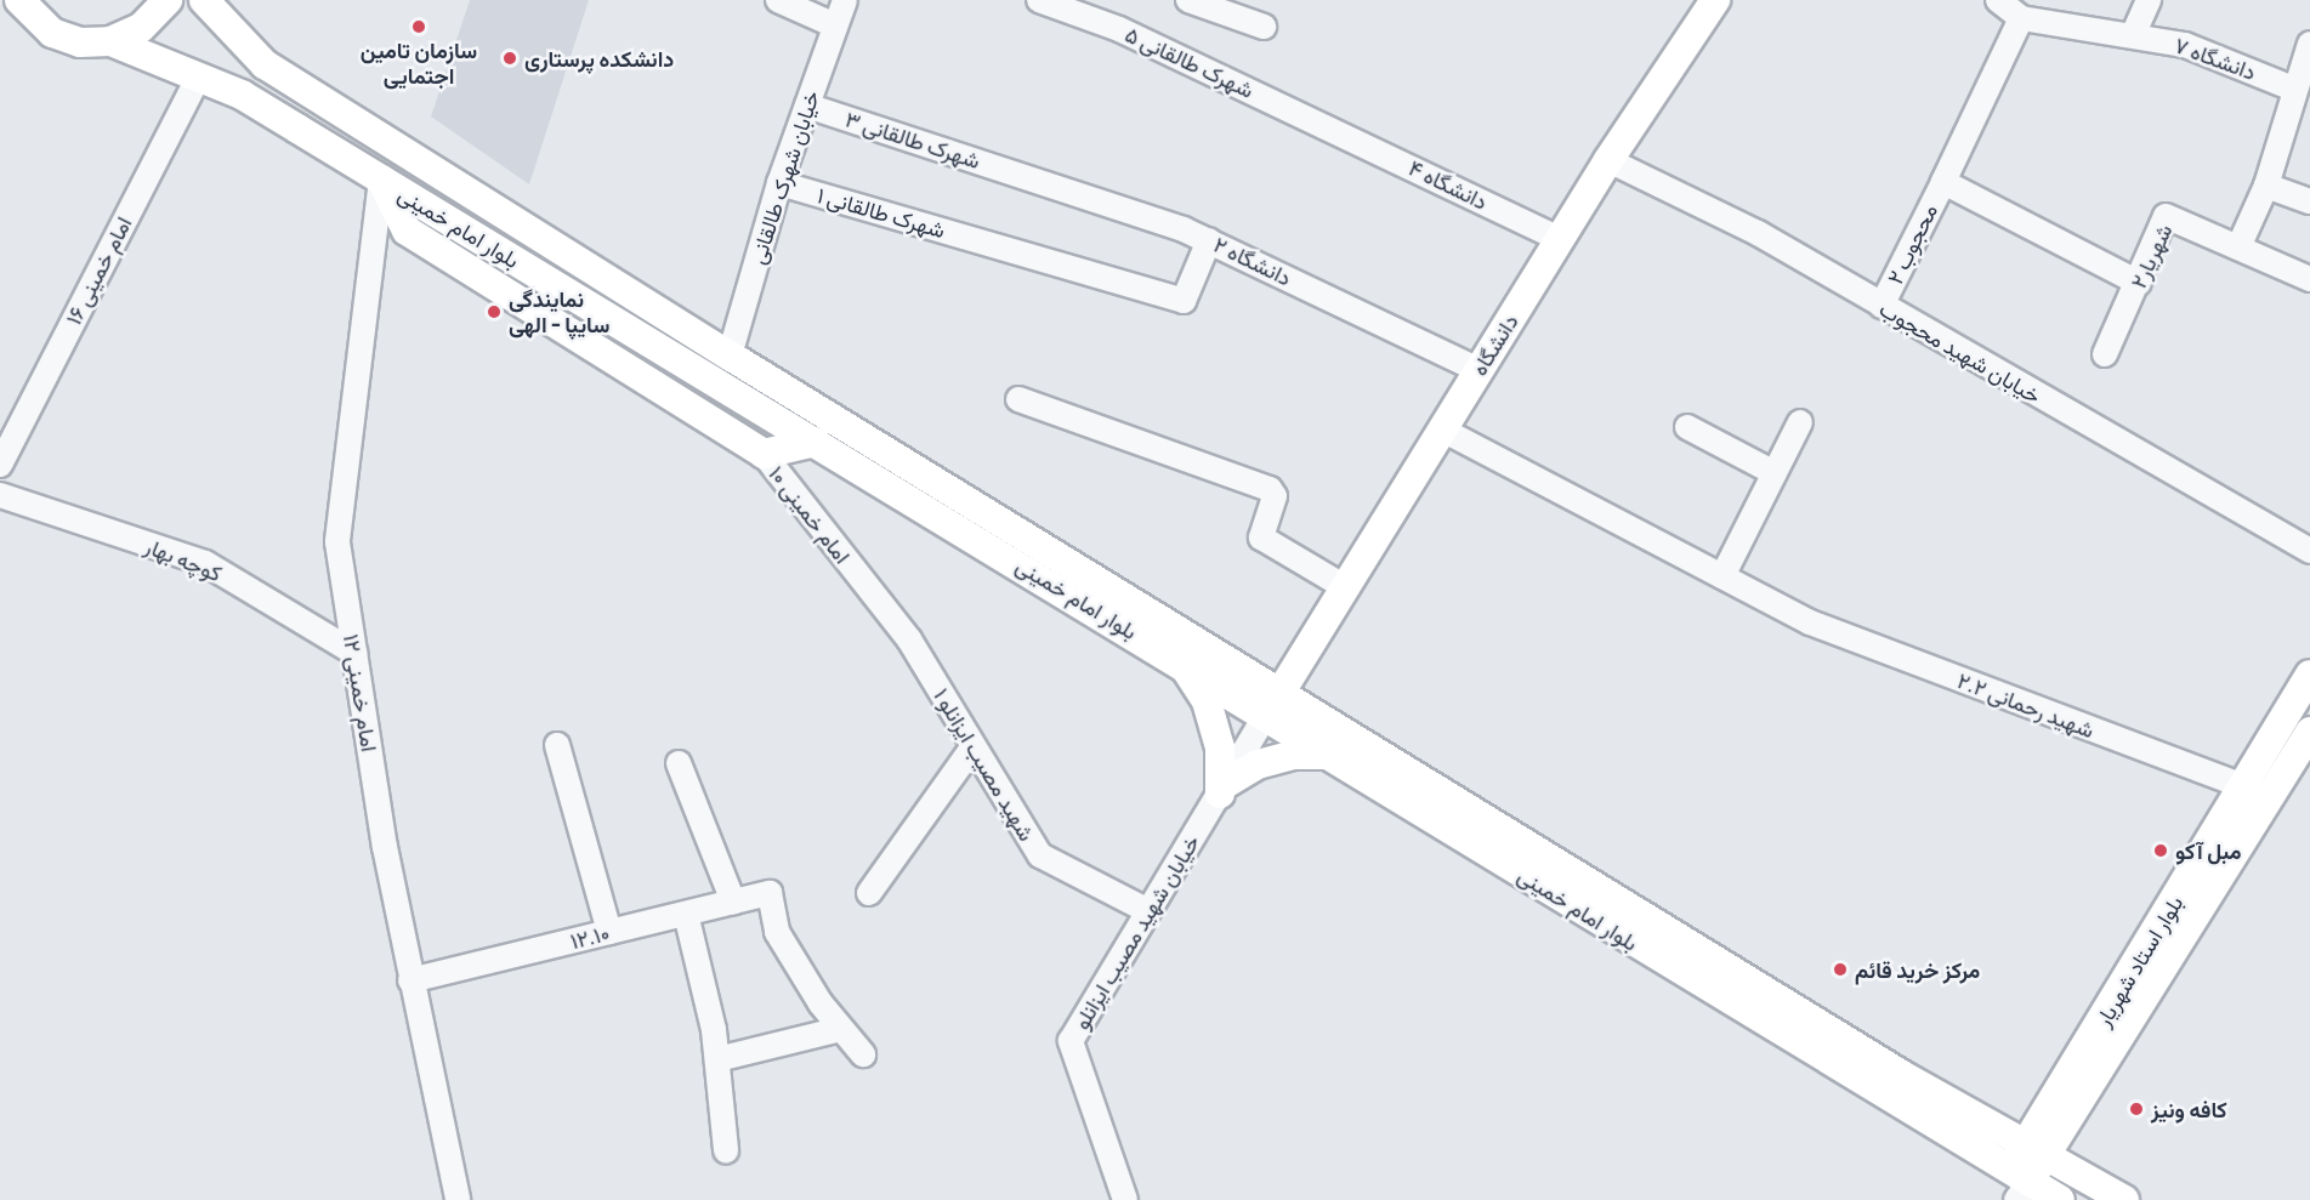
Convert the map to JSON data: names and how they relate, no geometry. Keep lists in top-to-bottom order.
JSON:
{
  "streets": {
    "main road": ["بلوار امام خمینی", "دانشگاه", "بلوار استاد شهریار"],
    "street": [
      "دانشگاه ۷",
      "شهرک طالقانی ۵",
      "شهرک طالقانی ۳",
      "خیابان شهرک طالقانی",
      "دانشگاه ۴",
      "شهرک طالقانی ۱",
      "محجوب ۲",
      "شهریار۲",
      "دانشگاه ۲",
      "امام خمینی ۱۶",
      "خیابان شهید محجوب",
      "امام خمینی ۱۰",
      "کوچه بهار",
      "امام خمینی ۱۲",
      "شهید رحمانی ۲.۲",
      "شهید مصیب ایزانلو ۱",
      "خیابان شهید مصیب ایزانلو",
      "۱۲.۱۰"
    ]
  },
  "crossings": [
    ["دانشگاه ۷", "محجوب ۲"],
    ["شهرک طالقانی ۵", "دانشگاه ۴"],
    ["شهرک طالقانی ۳", "خیابان شهرک طالقانی"],
    ["شهرک طالقانی ۳", "دانشگاه ۲"],
    ["خیابان شهرک طالقانی", "شهرک طالقانی ۱"],
    ["خیابان شهرک طالقانی", "بلوار امام خمینی"],
    ["دانشگاه ۴", "دانشگاه"],
    ["شهرک طالقانی ۱", "دانشگاه ۲"],
    ["بلوار امام خمینی", "امام خمینی ۱۶"],
    ["بلوار امام خمینی", "دانشگاه"],
    ["بلوار امام خمینی", "امام خمینی ۱۲"],
    ["بلوار امام خمینی", "خیابان شهید مصیب ایزانلو"],
    ["بلوار امام خمینی", "بلوار استاد شهریار"],
    ["محجوب ۲", "خیابان شهید محجوب"],
    ["دانشگاه ۲", "دانشگاه"],
    ["دانشگاه", "خیابان شهید محجوب"],
    ["دانشگاه", "شهید رحمانی ۲.۲"],
    ["دانشگاه", "خیابان شهید مصیب ایزانلو"],
    ["امام خمینی ۱۰", "شهید مصیب ایزانلو ۱"],
    ["کوچه بهار", "امام خمینی ۱۲"],
    ["امام خمینی ۱۲", "۱۲.۱۰"],
    ["شهید رحمانی ۲.۲", "بلوار استاد شهریار"],
    ["شهید مصیب ایزانلو ۱", "خیابان شهید مصیب ایزانلو"]
  ],
  "places": [
    "سازمان تامین اجتمایی",
    "دانشکده پرستاری",
    "نمایندگی سایپا - الهی",
    "مبل آکو",
    "مرکز خرید قائم",
    "کافه ونیز"
  ]
}
